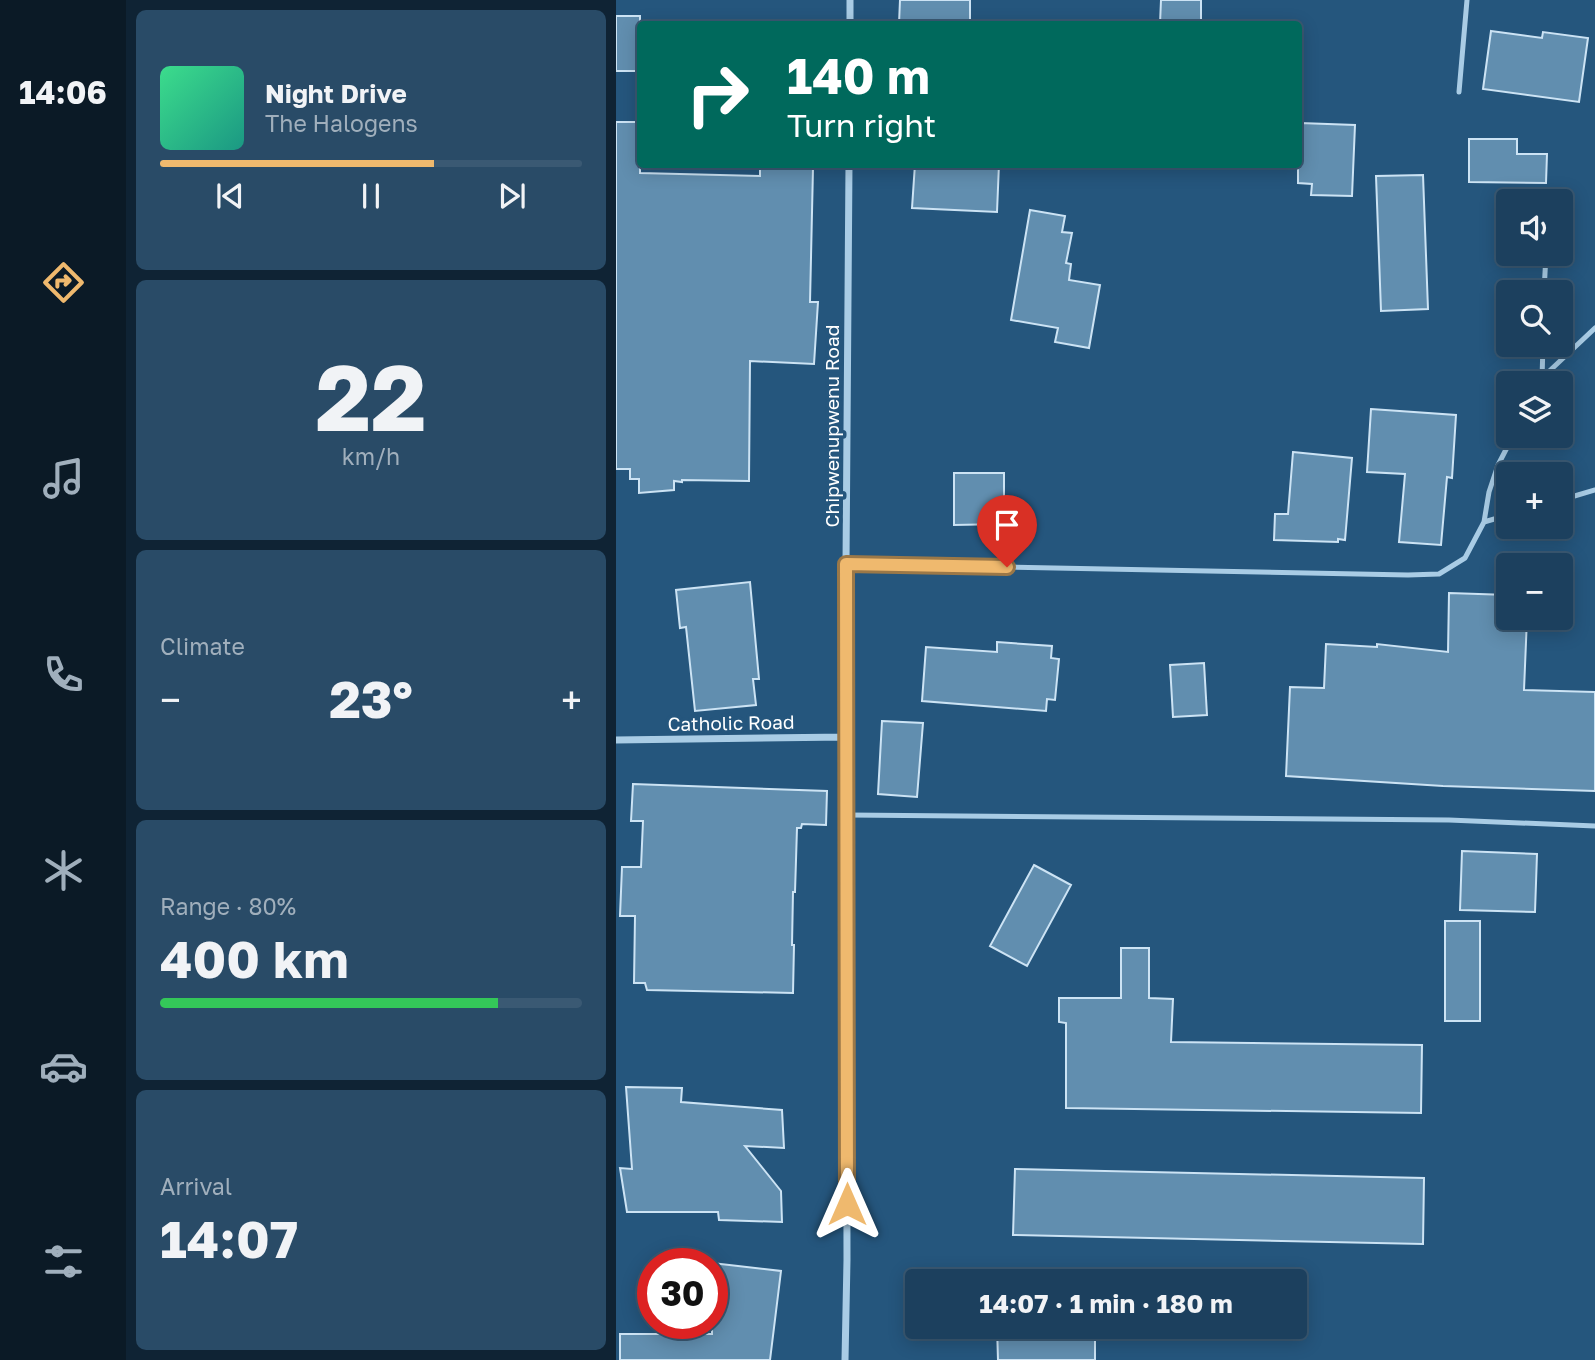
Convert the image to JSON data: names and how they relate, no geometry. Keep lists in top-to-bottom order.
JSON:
{
  "streets": {
    "street": ["Chipwenupwenu Road", "Catholic Road"]
  },
  "crossings": [
    ["Chipwenupwenu Road", "Catholic Road"]
  ],
  "page": {
    "tabs": "14:06",
    "turn": ["140 m", "Turn right"],
    "song": ["Night Drive", "The Halogens"],
    "map_buttons": ["+", "−"],
    "tile": [
      ["22", "km/h"],
      "Climate",
      ["Range · 80%", "400 km"],
      ["Arrival", "14:07"]
    ],
    "heat": ["−", "23°", "+"],
    "limit": "30",
    "trip": "14:07 · 1 min · 180 m"
  }
}
